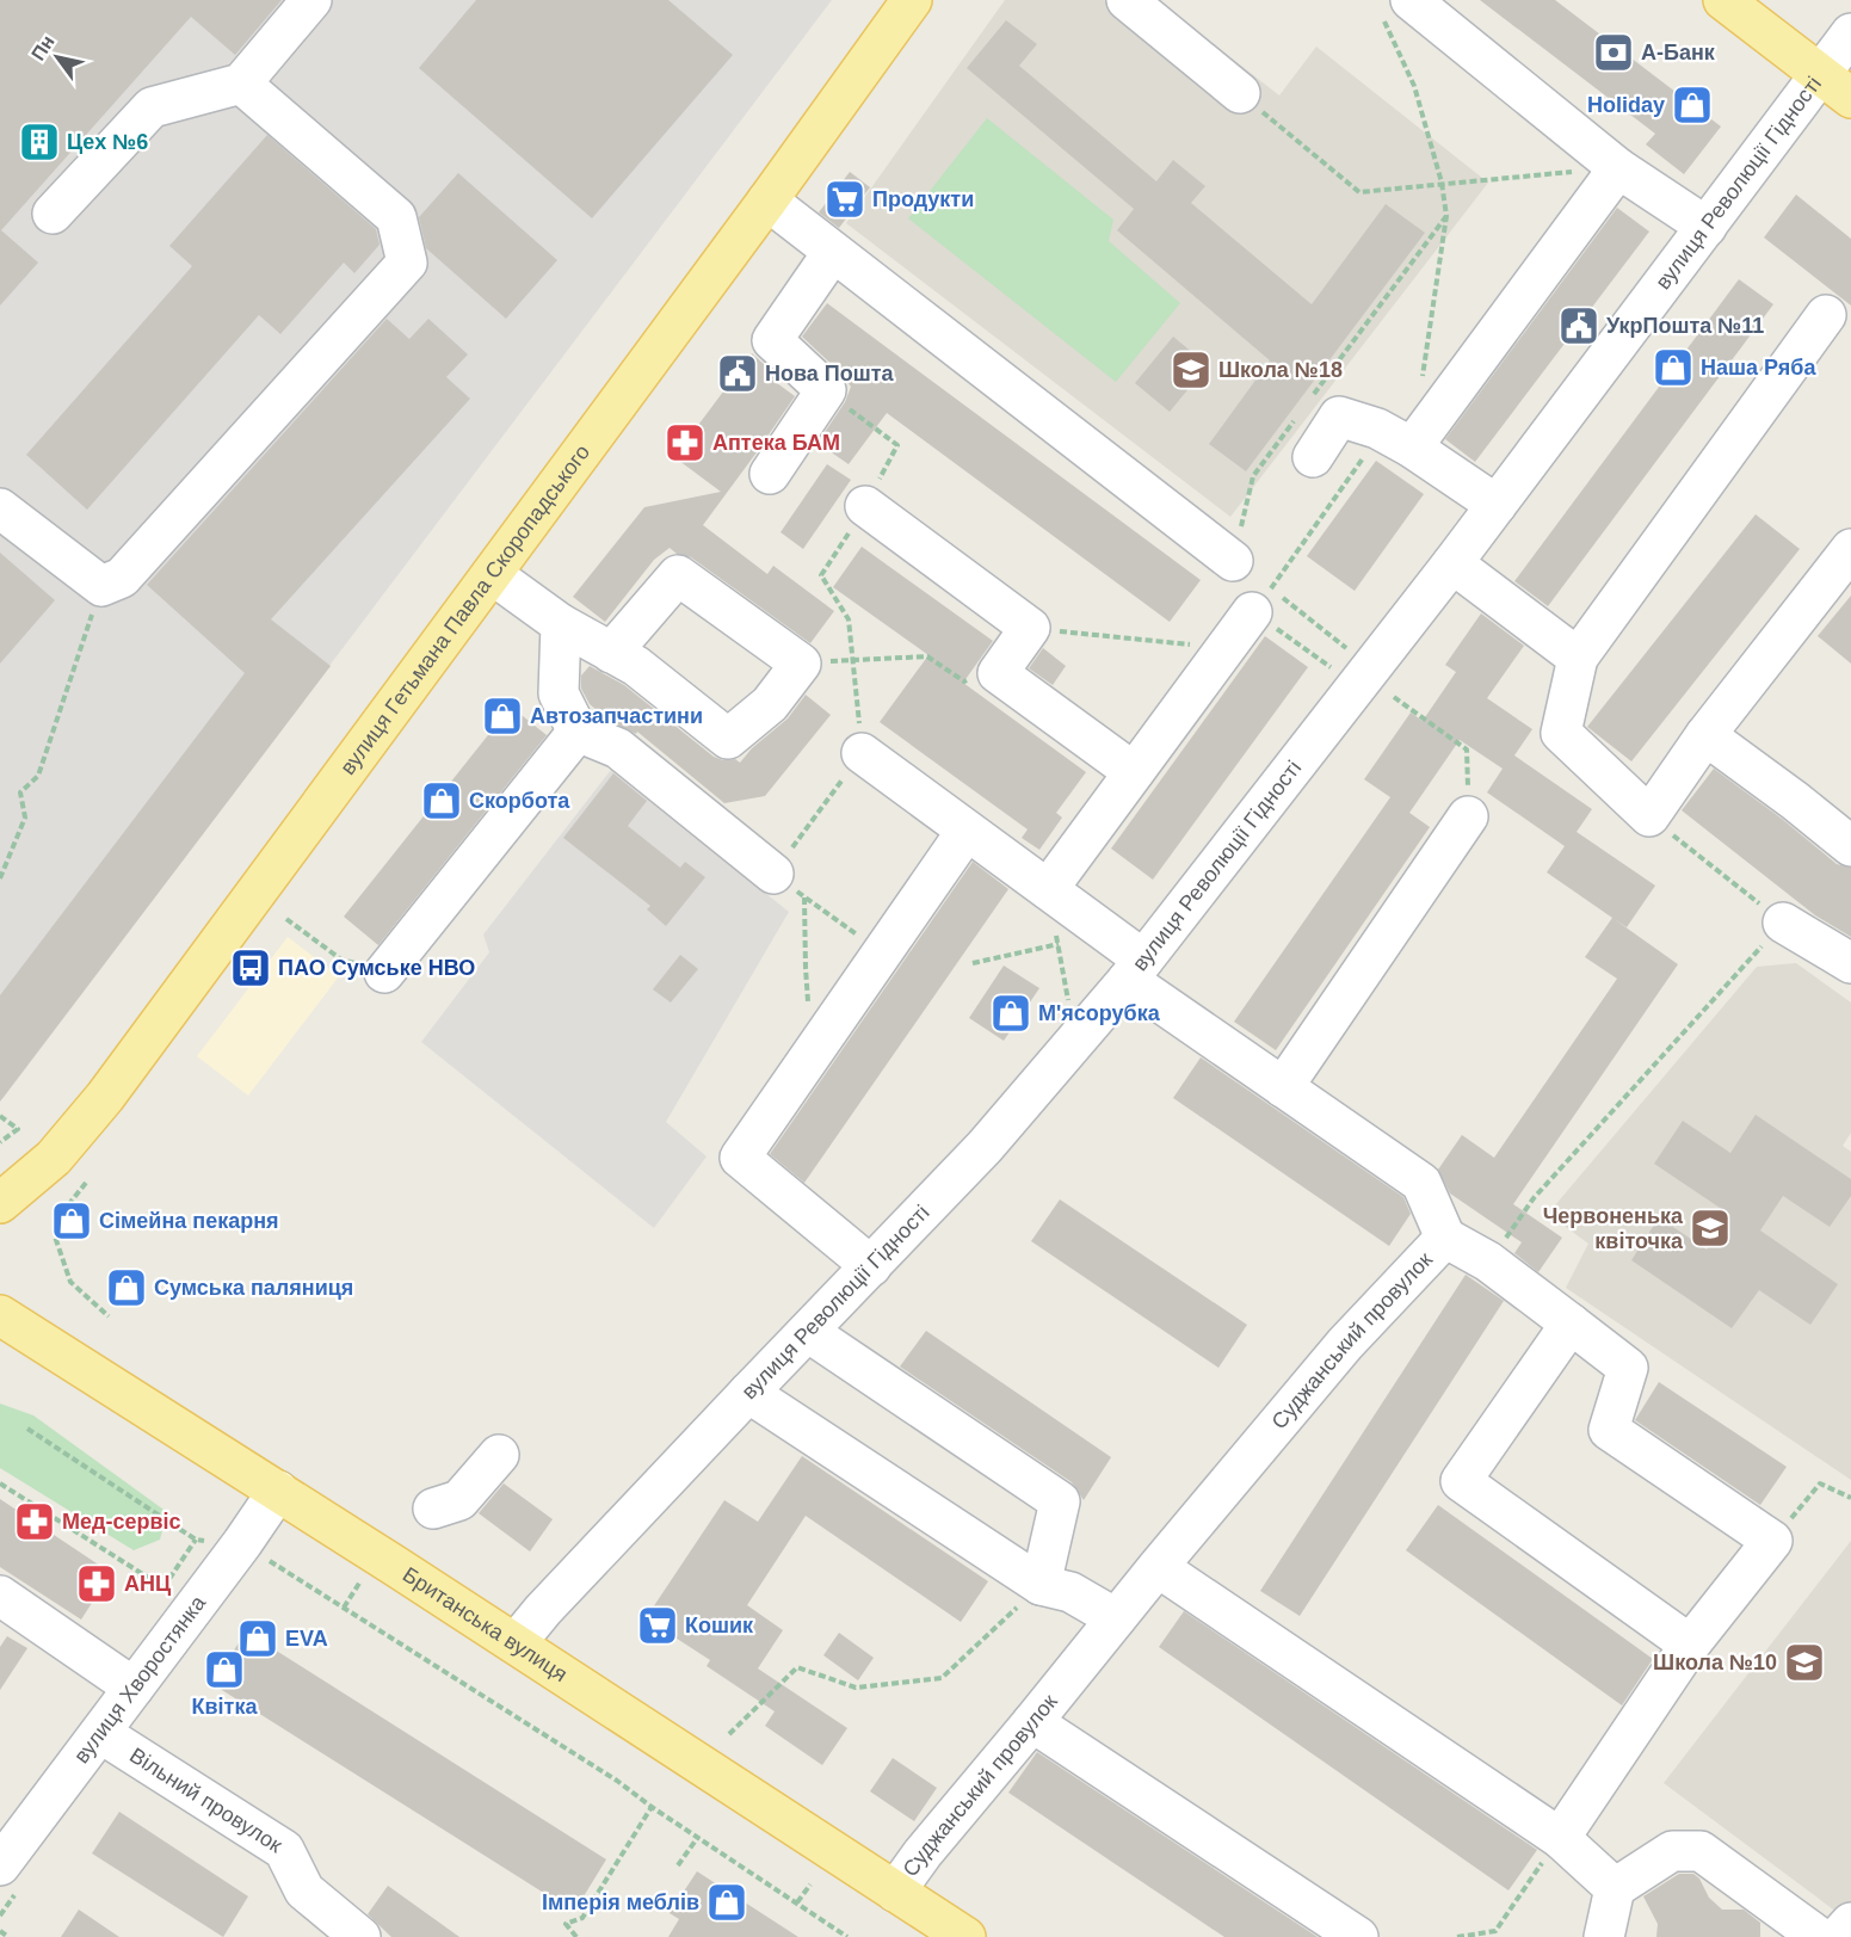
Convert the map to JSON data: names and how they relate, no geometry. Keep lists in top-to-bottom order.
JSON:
{
  "streets": {
    "main road": ["вулиця Гетьмана Павла Скоропадського", "Британська вулиця"],
    "street": [
      "вулиця Революції Гідності",
      "Суджанський провулок",
      "вулиця Хворостянка",
      "Вільний провулок"
    ]
  },
  "crossings": [
    ["вулиця Революції Гідності", "Британська вулиця"],
    ["Суджанський провулок", "Британська вулиця"],
    ["Британська вулиця", "вулиця Хворостянка"],
    ["вулиця Хворостянка", "Вільний провулок"]
  ],
  "places": {
    "bank": ["А-Банк"],
    "shop": [
      "Holiday",
      "Наша Ряба",
      "Автозапчастини",
      "Скорбота",
      "М'ясорубка",
      "Сімейна пекарня",
      "Сумська паляниця",
      "EVA",
      "Квітка",
      "Імперія меблів"
    ],
    "building": ["Цех №6"],
    "supermarket": ["Продукти", "Кошик"],
    "public building": ["УкрПошта №11", "Нова Пошта"],
    "school or university": ["Школа №18", "Червоненька квіточка", "Школа №10"],
    "pharmacy": ["Аптека БАМ", "Мед-сервіс", "АНЦ"],
    "bus stop": ["ПАО Сумське НВО"]
  },
  "north": "top left"
}
